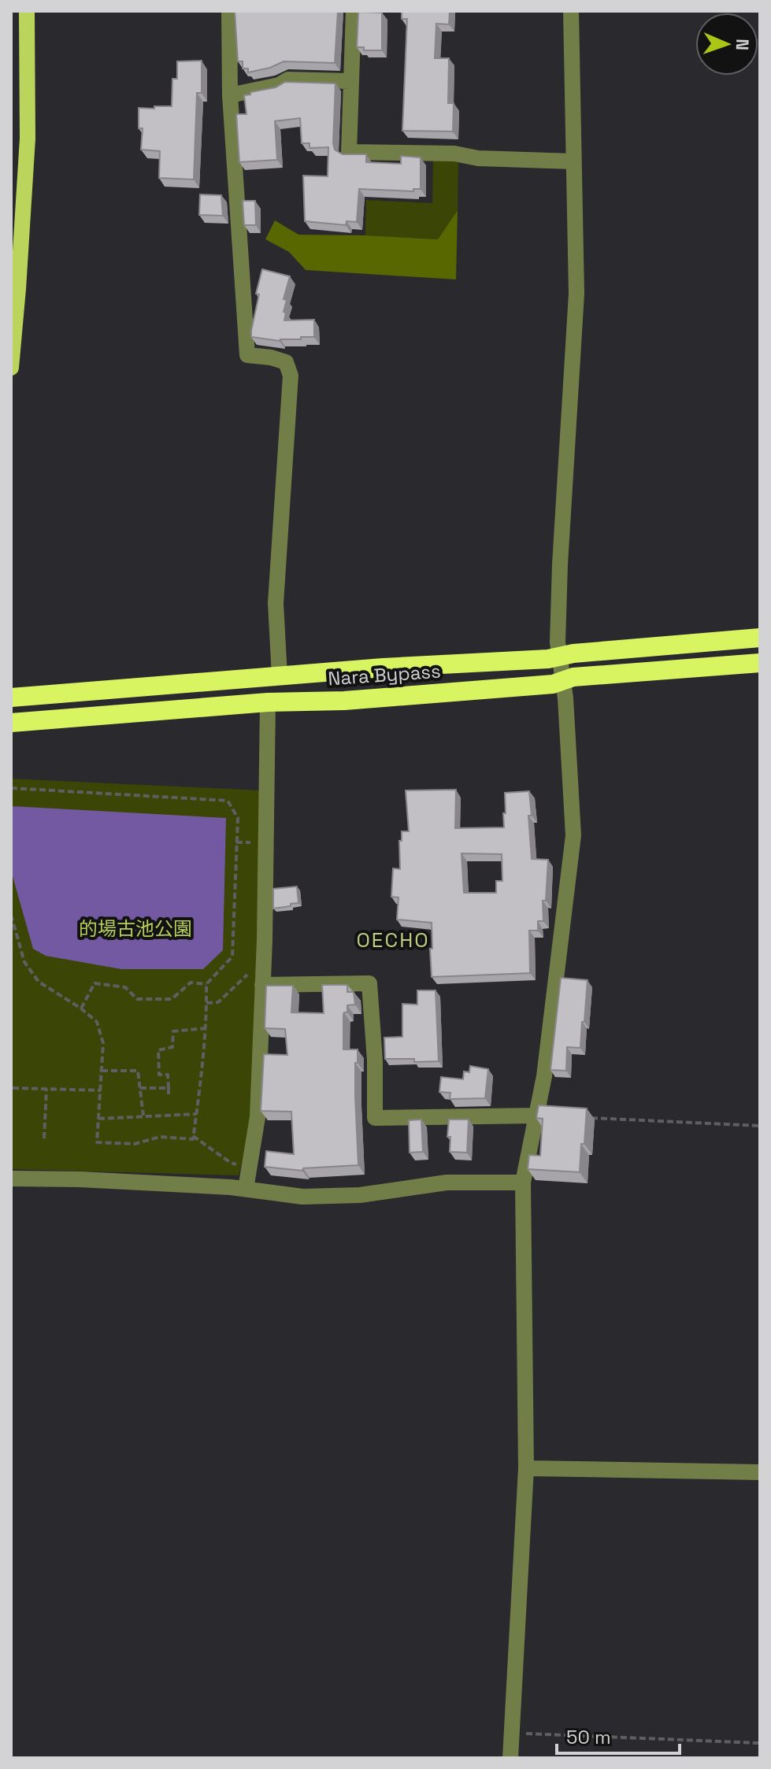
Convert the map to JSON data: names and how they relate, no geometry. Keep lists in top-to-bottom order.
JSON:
{
  "streets": {
    "highway": ["Nara Bypass"]
  },
  "districts": ["OECHO"],
  "parks": ["的場古池公園"],
  "scale_bar": "50 m",
  "north": "right"
}
